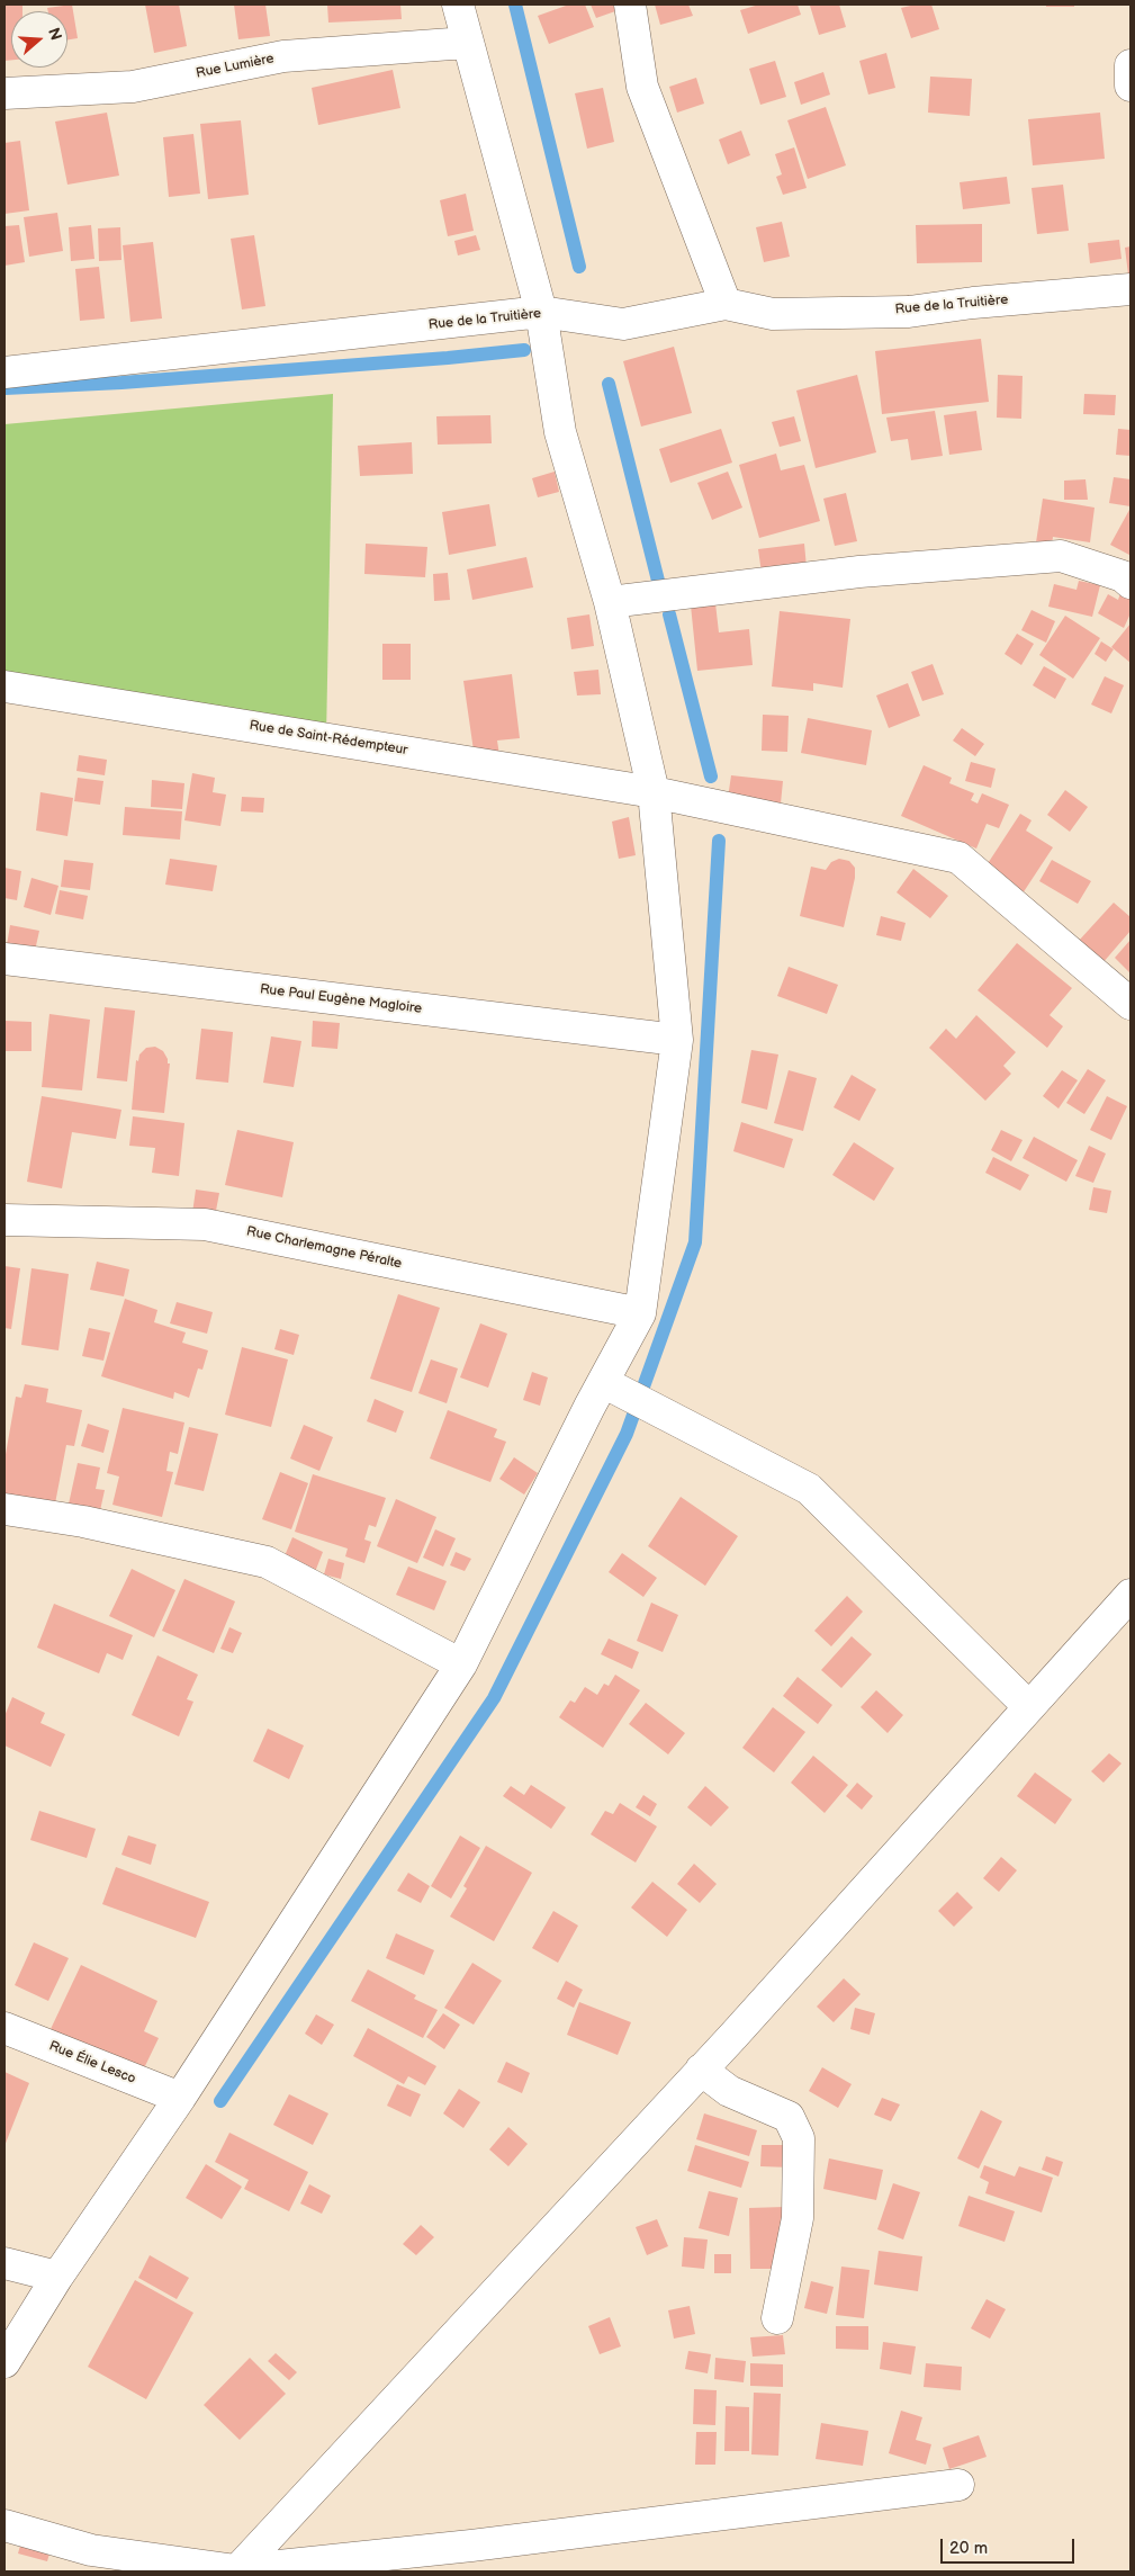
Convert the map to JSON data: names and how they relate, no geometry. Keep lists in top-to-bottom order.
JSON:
{
  "streets": {
    "street": [
      "Rue Lumière",
      "Rue de la Truitière",
      "Rue de Saint-Rédempteur",
      "Rue Paul Eugène Magloire",
      "Rue Charlemagne Péralte",
      "Rue Élie Lesco"
    ]
  },
  "scale_bar": "20 m",
  "north": "right"
}
